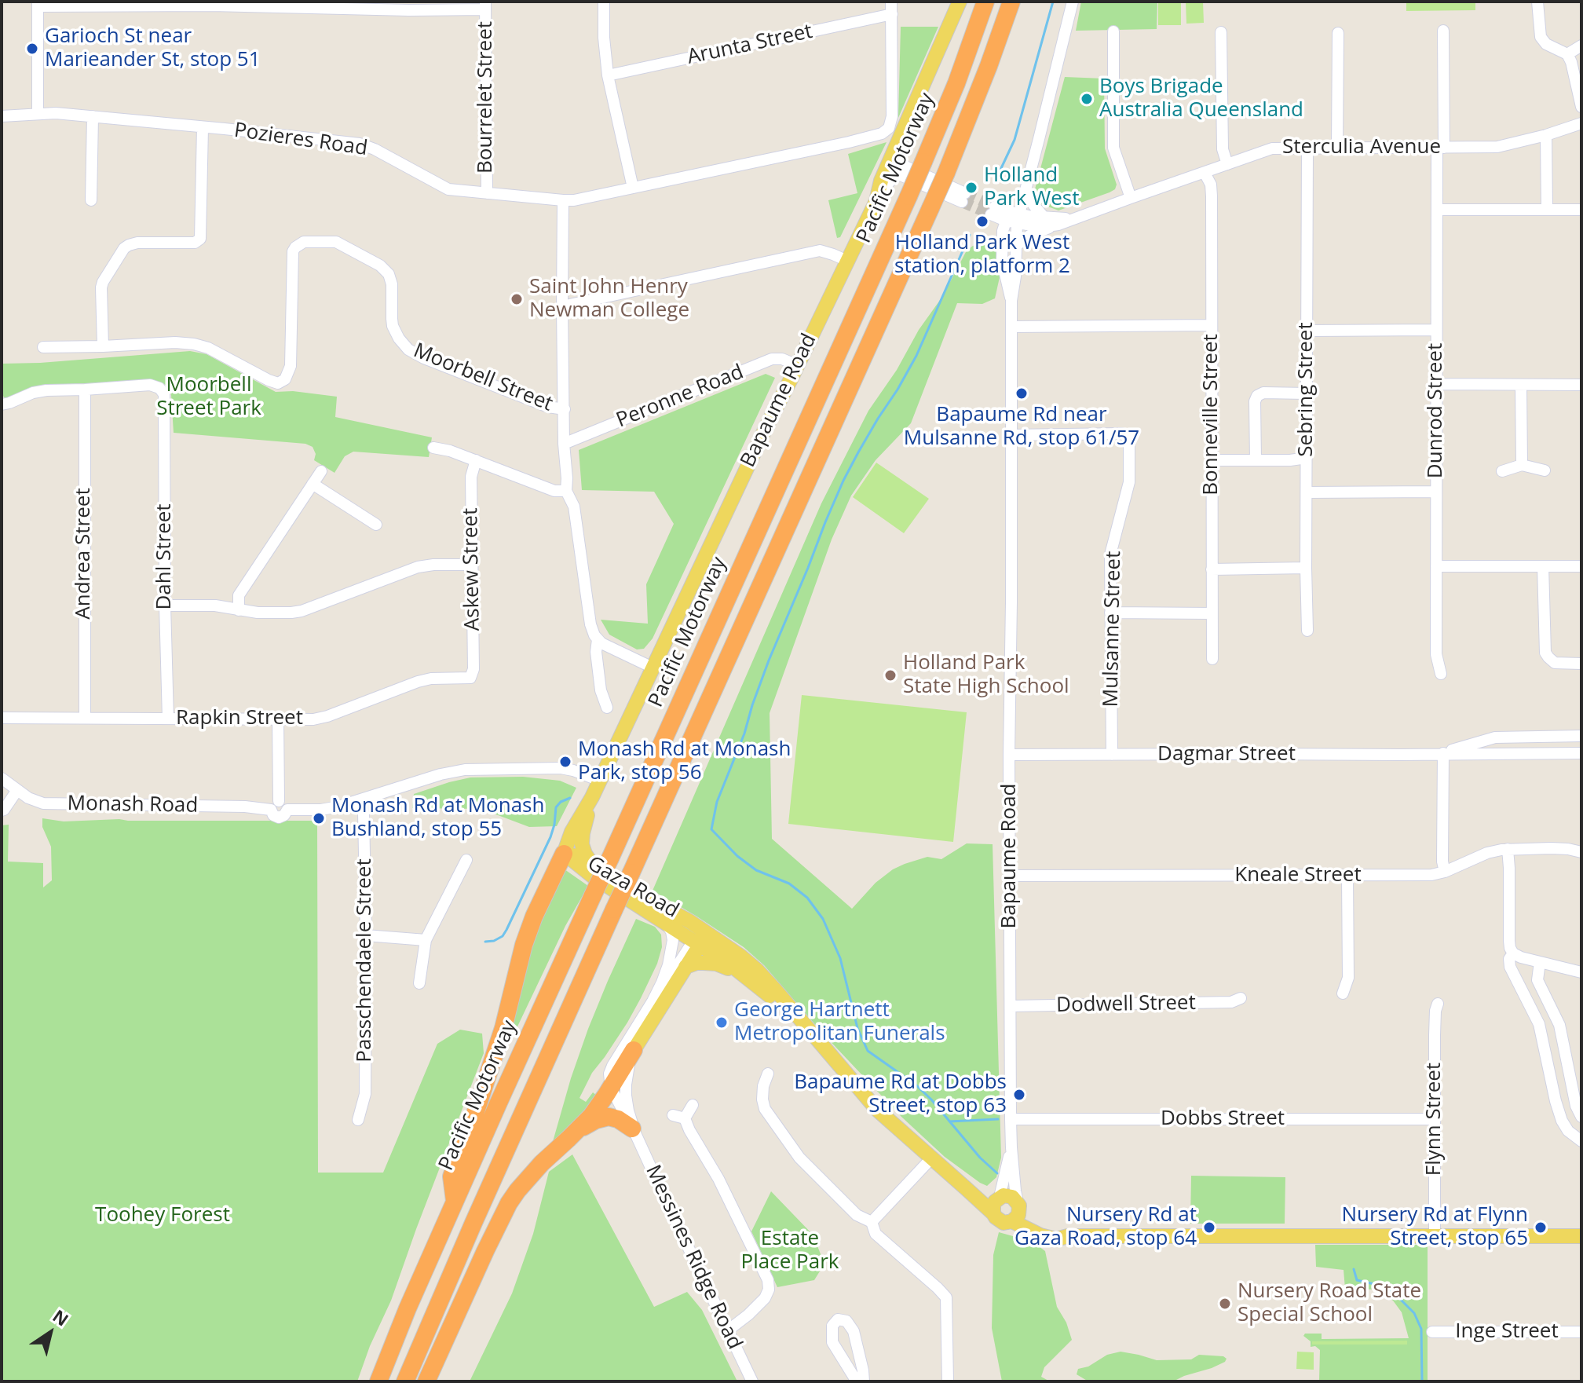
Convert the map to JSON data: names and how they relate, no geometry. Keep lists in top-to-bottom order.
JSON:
{
  "streets": {
    "highway": ["Pacific Motorway"],
    "main road": ["Bapaume Road", "Gaza Road", "Messines Ridge Road"],
    "street": [
      "Arunta Street",
      "Bourrelet Street",
      "Pozieres Road",
      "Sterculia Avenue",
      "Moorbell Street",
      "Sebring Street",
      "Peronne Road",
      "Dunrod Street",
      "Bonneville Street",
      "Andrea Street",
      "Dahl Street",
      "Askew Street",
      "Mulsanne Street",
      "Rapkin Street",
      "Dagmar Street",
      "Monash Road",
      "Kneale Street",
      "Passchendaele Street",
      "Dodwell Street",
      "Dobbs Street",
      "Flynn Street",
      "Inge Street"
    ]
  },
  "crossings": [
    ["Arunta Street", "Pozieres Road"],
    ["Bourrelet Street", "Pozieres Road"],
    ["Sterculia Avenue", "Sebring Street"],
    ["Sterculia Avenue", "Bapaume Road"],
    ["Sterculia Avenue", "Dunrod Street"],
    ["Sterculia Avenue", "Bonneville Street"],
    ["Peronne Road", "Bapaume Road"],
    ["Bapaume Road", "Mulsanne Street"],
    ["Bapaume Road", "Dagmar Street"],
    ["Bapaume Road", "Kneale Street"],
    ["Bapaume Road", "Gaza Road"],
    ["Bapaume Road", "Dodwell Street"],
    ["Bapaume Road", "Dobbs Street"],
    ["Andrea Street", "Dahl Street"],
    ["Andrea Street", "Rapkin Street"],
    ["Dahl Street", "Rapkin Street"],
    ["Askew Street", "Rapkin Street"],
    ["Mulsanne Street", "Dagmar Street"],
    ["Gaza Road", "Messines Ridge Road"],
    ["Dobbs Street", "Flynn Street"]
  ],
  "parks": ["Moorbell Street Park", "Toohey Forest", "Estate Place Park"],
  "places": [
    "Garioch St near Marieander St, stop 51",
    "Boys Brigade Australia Queensland",
    "Holland Park West",
    "Holland Park West station, platform 2",
    "Saint John Henry Newman College",
    "Bapaume Rd near Mulsanne Rd, stop 61/57",
    "Holland Park State High School",
    "Monash Rd at Monash Park, stop 56",
    "Monash Rd at Monash Bushland, stop 55",
    "George Hartnett Metropolitan Funerals",
    "Bapaume Rd at Dobbs Street, stop 63",
    "Nursery Rd at Gaza Road, stop 64",
    "Nursery Rd at Flynn Street, stop 65",
    "Nursery Road State Special School"
  ],
  "north": "top right"
}
